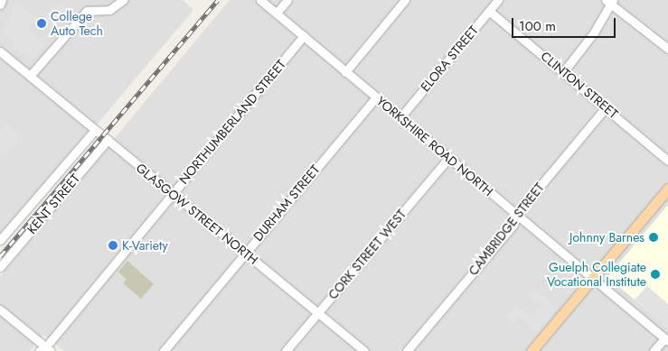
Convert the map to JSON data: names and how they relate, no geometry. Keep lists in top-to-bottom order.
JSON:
{
  "streets": {
    "street": [
      "ELORA STREET",
      "CLINTON STREET",
      "NORTHUMBERLAND STREET",
      "YORKSHIRE ROAD NORTH",
      "DURHAM STREET",
      "KENT STREET",
      "GLASGOW STREET NORTH",
      "CAMBRIDGE STREET",
      "CORK STREET WEST"
    ]
  },
  "crossings": [
    ["ELORA STREET", "CLINTON STREET"],
    ["ELORA STREET", "YORKSHIRE ROAD NORTH"],
    ["CLINTON STREET", "CAMBRIDGE STREET"],
    ["NORTHUMBERLAND STREET", "YORKSHIRE ROAD NORTH"],
    ["NORTHUMBERLAND STREET", "GLASGOW STREET NORTH"],
    ["YORKSHIRE ROAD NORTH", "DURHAM STREET"],
    ["YORKSHIRE ROAD NORTH", "CAMBRIDGE STREET"],
    ["YORKSHIRE ROAD NORTH", "CORK STREET WEST"],
    ["DURHAM STREET", "GLASGOW STREET NORTH"],
    ["KENT STREET", "GLASGOW STREET NORTH"],
    ["GLASGOW STREET NORTH", "CORK STREET WEST"]
  ],
  "places": [
    "College Auto Tech",
    "Johnny Barnes",
    "K-Variety",
    "Guelph Collegiate Vocational Institute"
  ],
  "scale_bar": "100 m"
}
